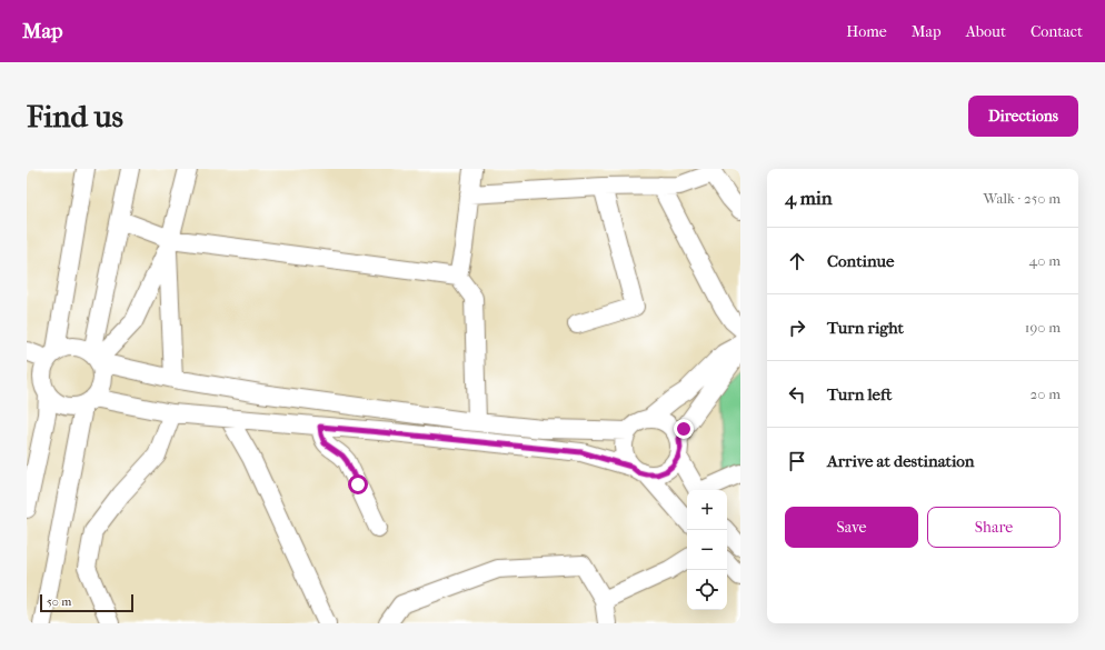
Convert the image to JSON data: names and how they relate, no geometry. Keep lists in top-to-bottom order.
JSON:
{
  "scale_bar": "50 m",
  "page": {
    "header": "Map",
    "nav": [
      "Home",
      "Map",
      "About",
      "Contact"
    ],
    "buttons": [
      "Directions",
      ["Save", "Share"]
    ],
    "title": "Find us",
    "heading": ["4 min", "Walk · 250 m"],
    "list": [
      ["Continue", "40 m"],
      ["Turn right", "190 m"],
      ["Turn left", "20 m"],
      "Arrive at destination"
    ],
    "map_buttons": ["+", "−"],
    "scale": "50 m"
  }
}
